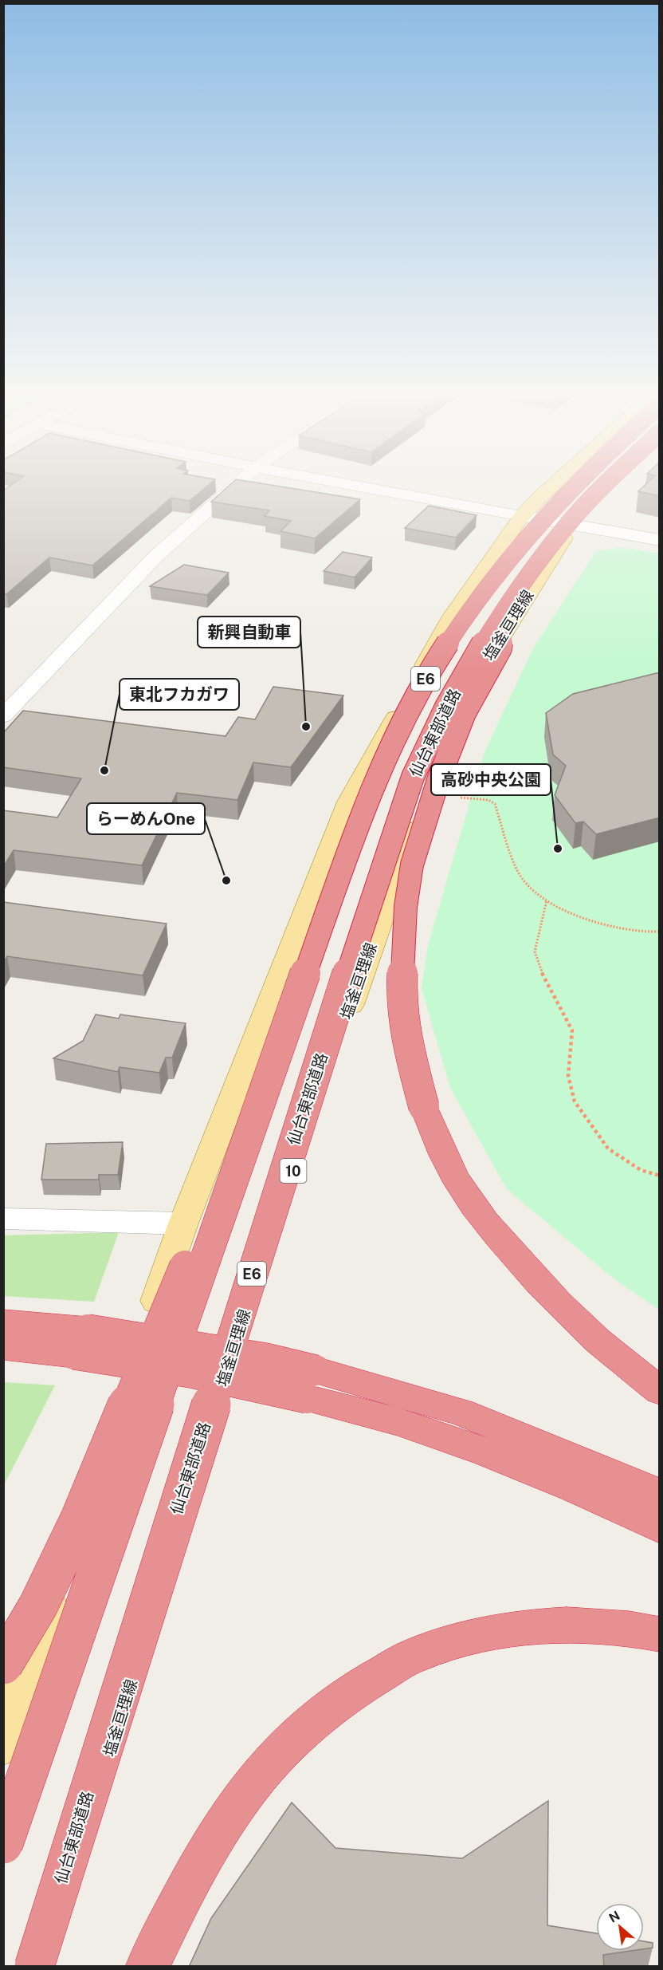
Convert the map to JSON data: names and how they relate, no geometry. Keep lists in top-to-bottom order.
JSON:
{
  "streets": {
    "highway": ["E6", "仙台東部道路"],
    "main road": ["塩釜亘理線", "10"]
  },
  "places": [
    "新興自動車",
    "東北フカガワ",
    "高砂中央公園",
    "らーめんOne"
  ],
  "north": "top left"
}
